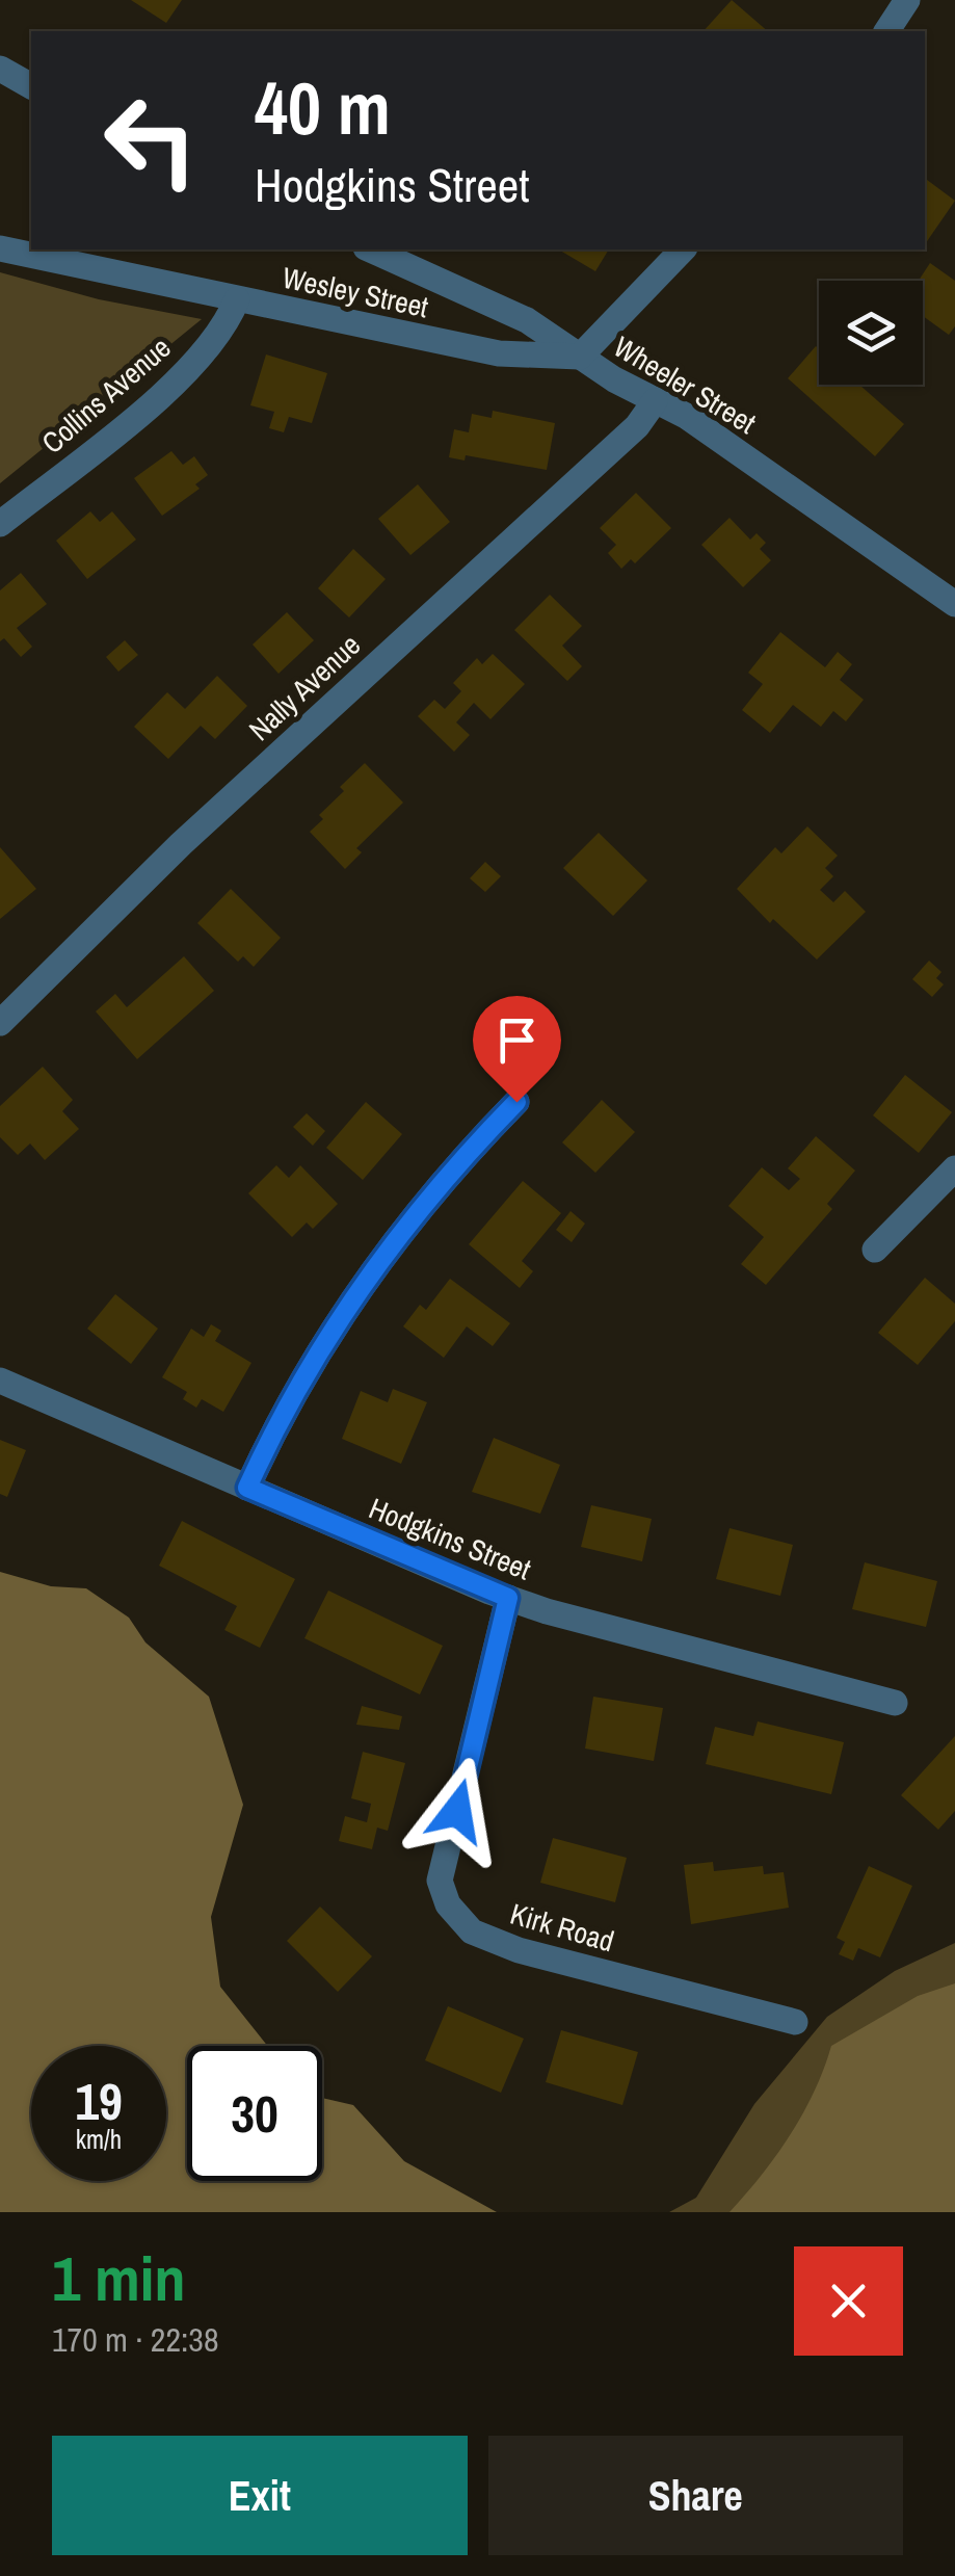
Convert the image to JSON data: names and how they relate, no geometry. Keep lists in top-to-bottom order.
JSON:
{
  "streets": {
    "street": [
      "Wesley Street",
      "Wheeler Street",
      "Collins Avenue",
      "Nally Avenue",
      "Hodgkins Street",
      "Kirk Road"
    ]
  },
  "crossings": [
    ["Wesley Street", "Wheeler Street"],
    ["Wesley Street", "Collins Avenue"],
    ["Wheeler Street", "Nally Avenue"],
    ["Hodgkins Street", "Kirk Road"]
  ],
  "page": {
    "turn": ["40 m", "Hodgkins Street"],
    "speed": "19 km/h",
    "limit": "30",
    "heading": ["1 min", "170 m · 22:38"],
    "buttons": ["Exit", "Share"]
  }
}
